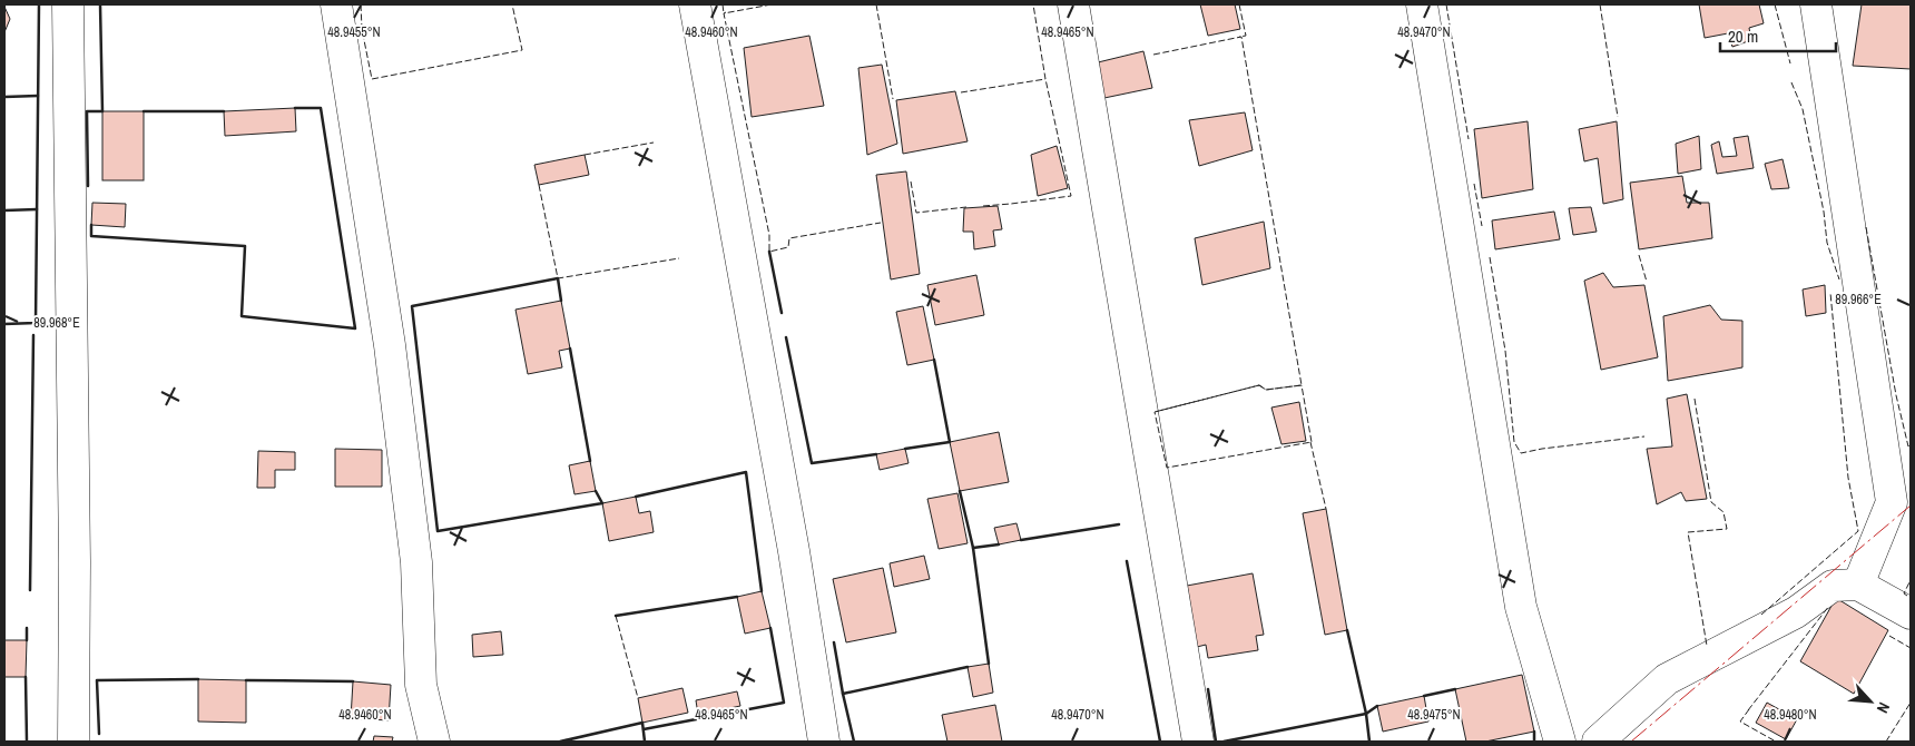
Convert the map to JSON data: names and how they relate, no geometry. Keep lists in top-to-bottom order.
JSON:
{
  "scale_bar": "20 m",
  "north": "bottom right",
  "coordinates": [
    "48.9455°N",
    "48.9460°N",
    "48.9465°N",
    "48.9470°N",
    "89.966°E",
    "89.968°E",
    "48.9475°N",
    "48.9480°N"
  ]
}
